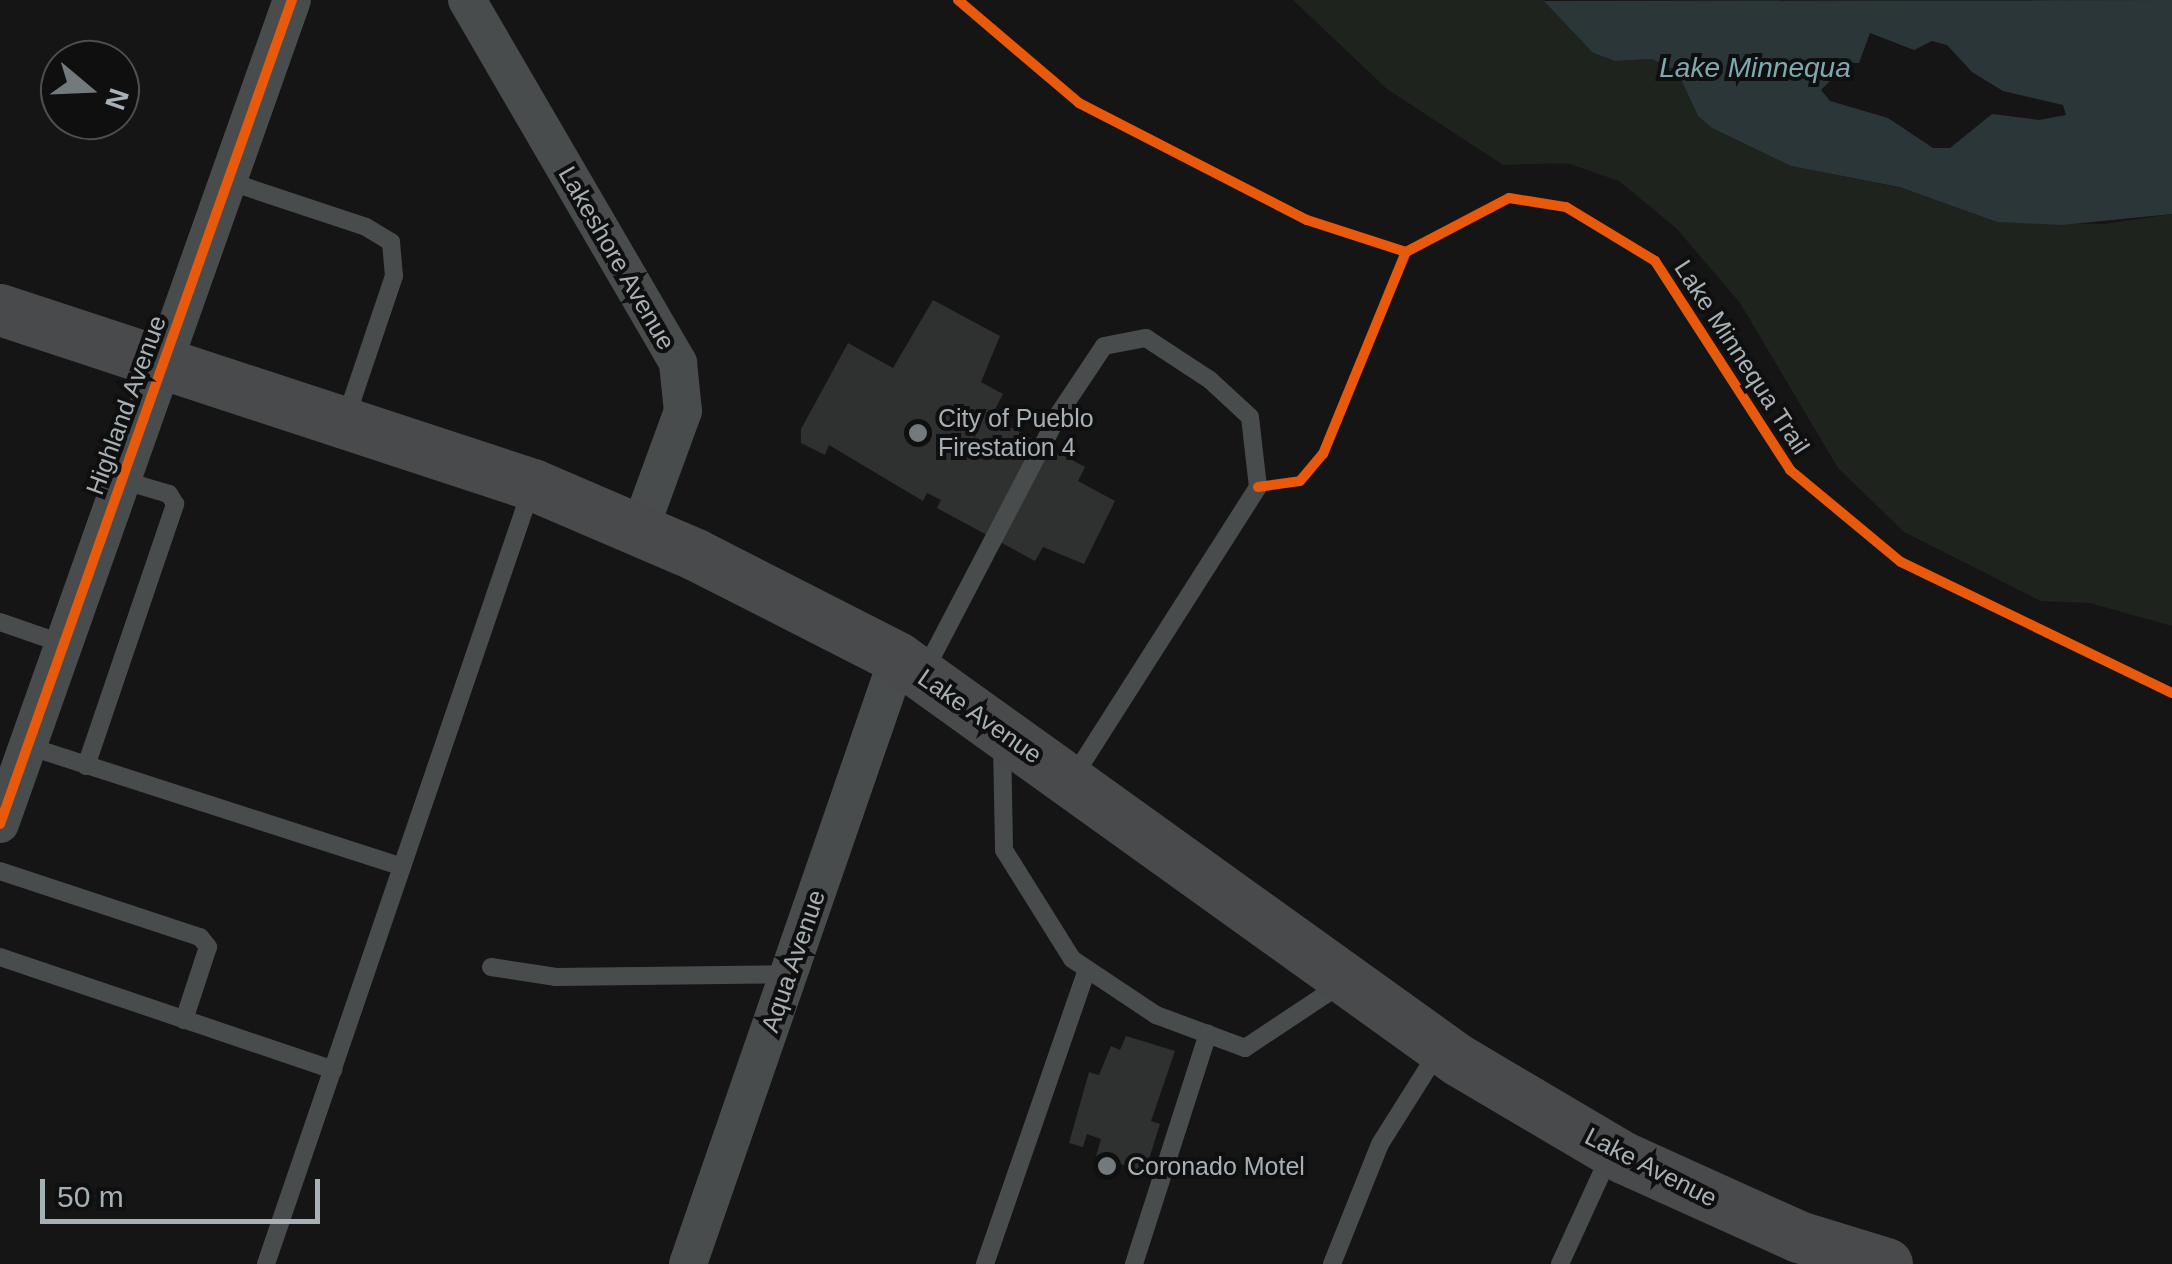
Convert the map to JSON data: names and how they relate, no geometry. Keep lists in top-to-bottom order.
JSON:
{
  "streets": {
    "main road": ["Lake Avenue"],
    "street": ["Lakeshore Avenue", "Highland Avenue", "Aqua Avenue"],
    "cycle path": ["Lake Minnequa Trail"]
  },
  "crossings": [
    ["Lakeshore Avenue", "Lake Avenue"],
    ["Highland Avenue", "Lake Avenue"],
    ["Lake Avenue", "Aqua Avenue"]
  ],
  "water": ["Lake Minnequa"],
  "places": ["City of Pueblo Firestation 4", "Coronado Motel"],
  "scale_bar": "50 m",
  "north": "right"
}
